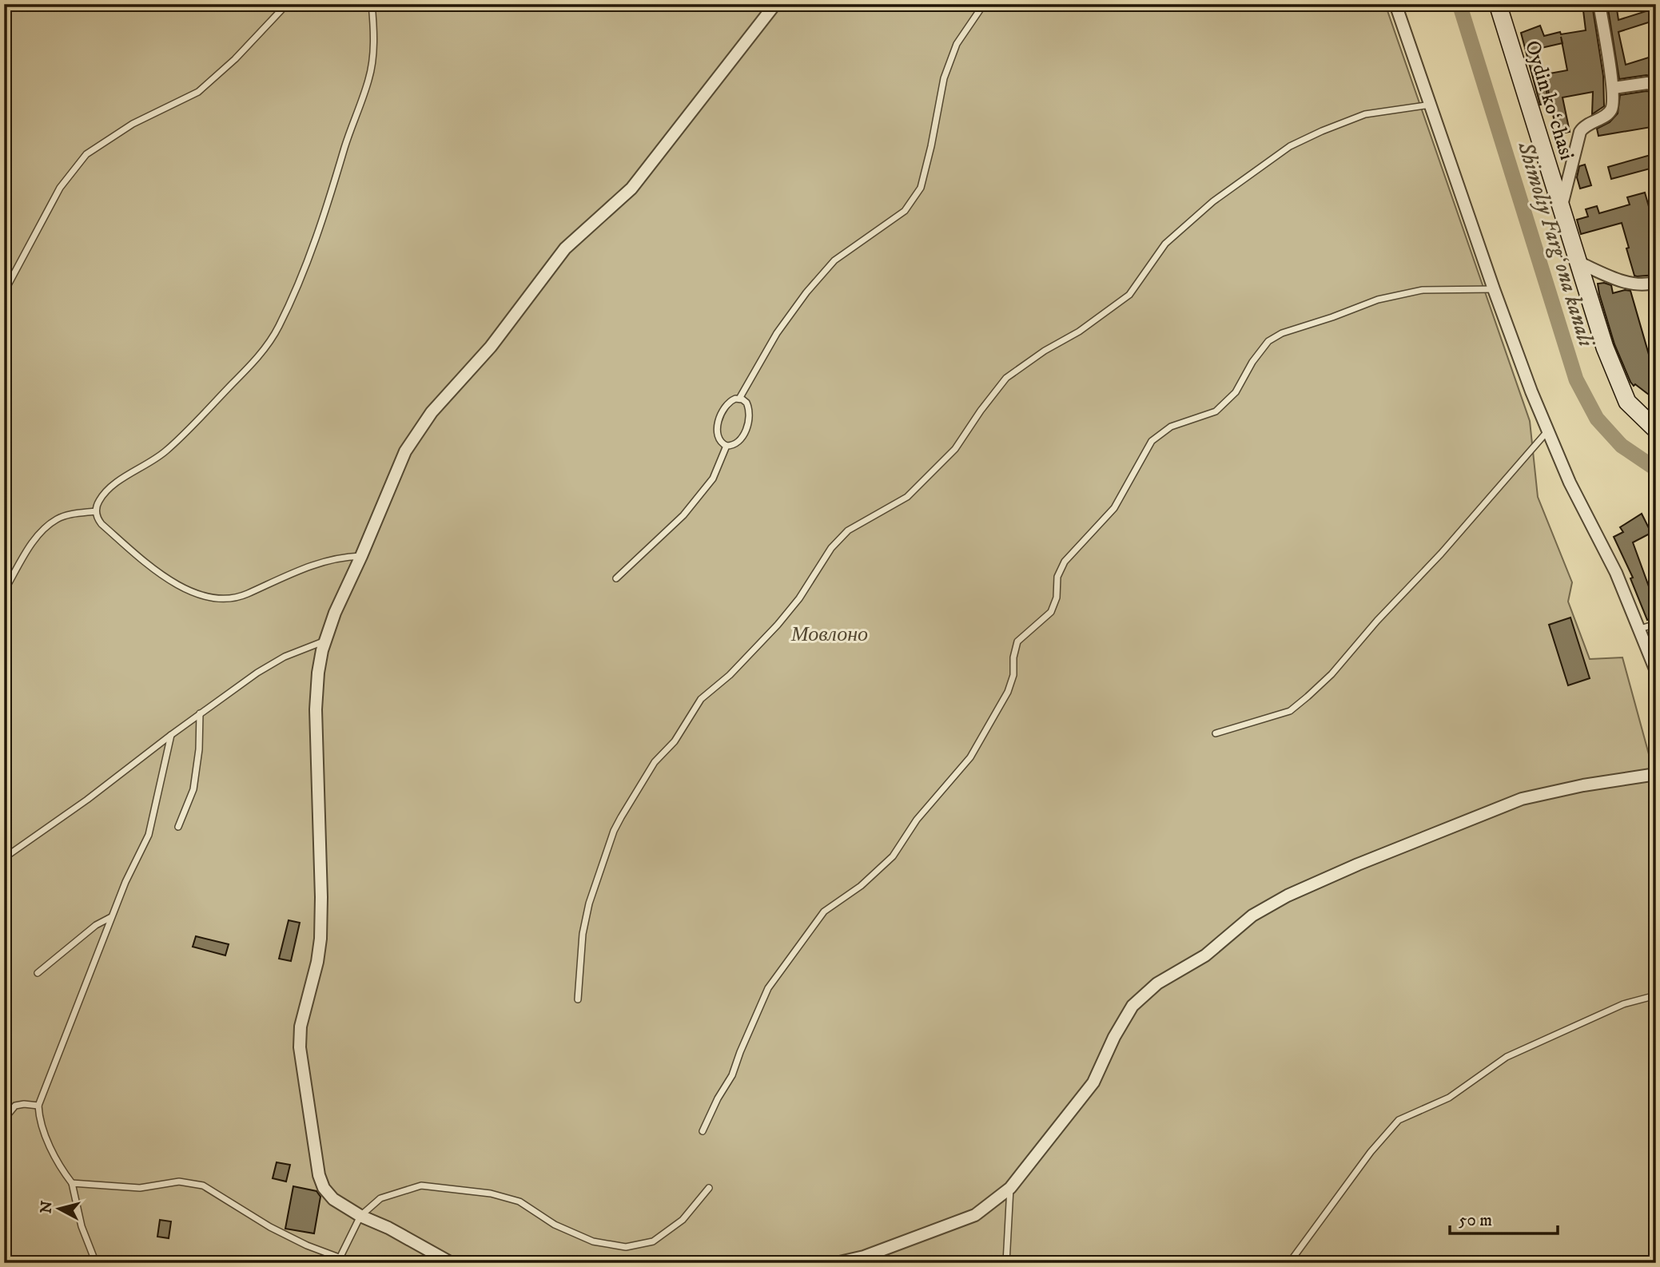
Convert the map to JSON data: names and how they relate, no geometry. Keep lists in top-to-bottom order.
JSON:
{
  "streets": {
    "street": ["Oydin koʻchasi"]
  },
  "water": ["Shimoliy Fargʻona kanali"],
  "parks": ["Мовлоно"],
  "scale_bar": "50 m",
  "north": "left"
}
